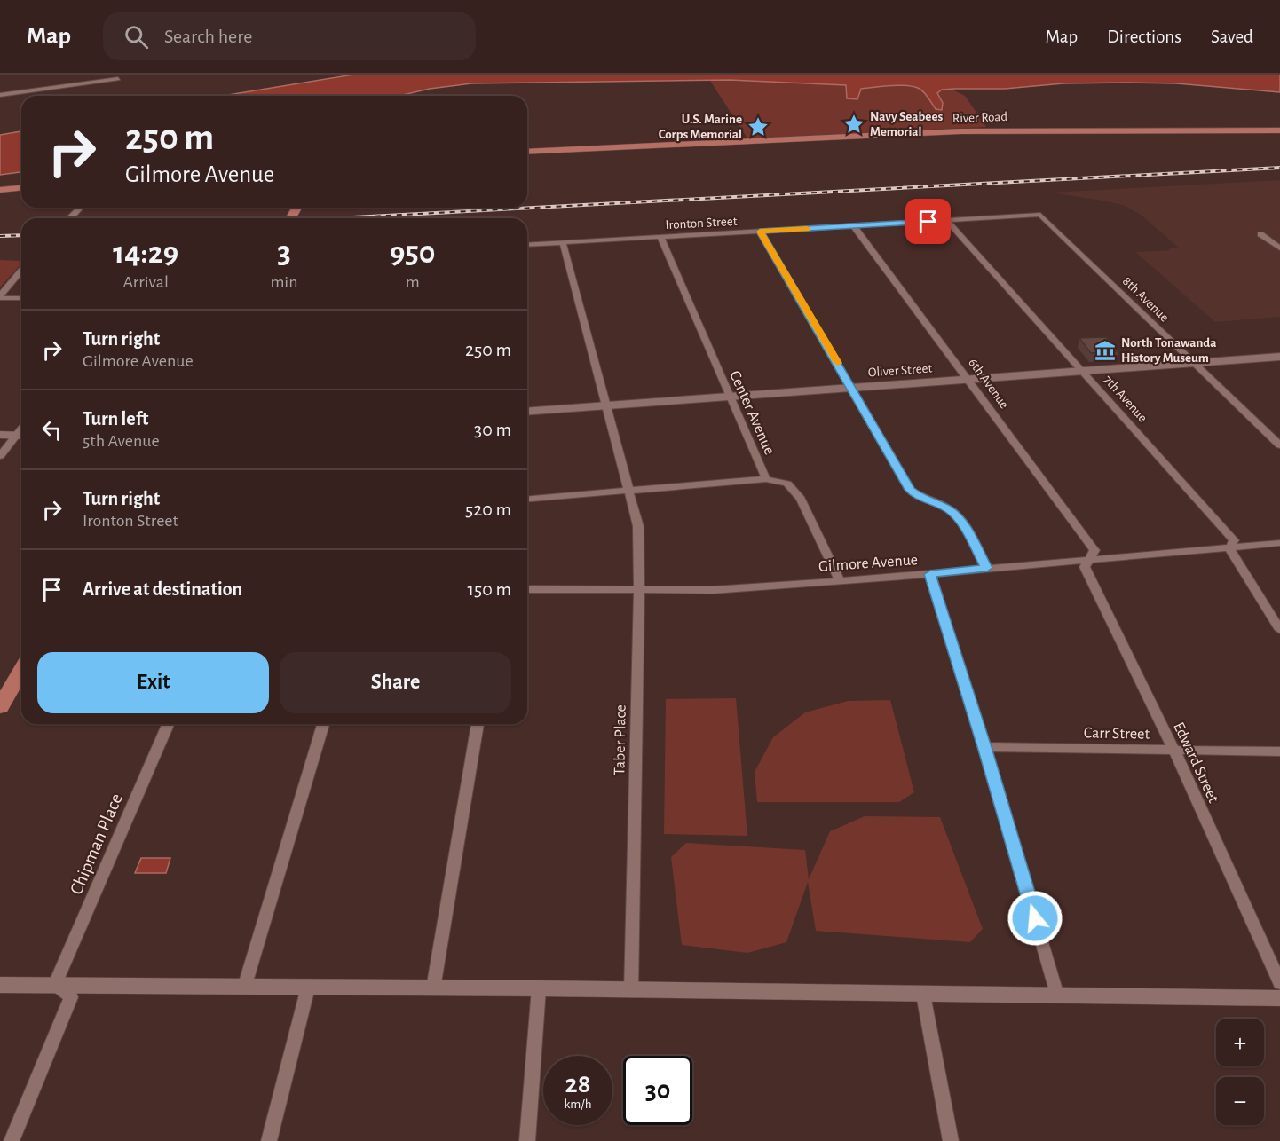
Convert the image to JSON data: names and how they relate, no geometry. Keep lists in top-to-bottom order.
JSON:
{
  "streets": {
    "main road": ["River Road", "Oliver Street"],
    "street": [
      "Ironton Street",
      "8th Avenue",
      "6th Avenue",
      "7th Avenue",
      "Center Avenue",
      "Gilmore Avenue",
      "Carr Street",
      "Taber Place",
      "Edward Street",
      "Chipman Place"
    ]
  },
  "crossings": [
    ["Ironton Street", "8th Avenue"],
    ["Ironton Street", "6th Avenue"],
    ["Ironton Street", "7th Avenue"],
    ["Ironton Street", "Center Avenue"],
    ["Ironton Street", "Taber Place"],
    ["8th Avenue", "Oliver Street"],
    ["Oliver Street", "6th Avenue"],
    ["Oliver Street", "7th Avenue"],
    ["Oliver Street", "Center Avenue"],
    ["Oliver Street", "Taber Place"],
    ["6th Avenue", "Gilmore Avenue"],
    ["6th Avenue", "Edward Street"],
    ["7th Avenue", "Gilmore Avenue"],
    ["Center Avenue", "Gilmore Avenue"],
    ["Gilmore Avenue", "Taber Place"],
    ["Gilmore Avenue", "Edward Street"],
    ["Carr Street", "Edward Street"]
  ],
  "places": {
    "place": ["Navy Seabees Memorial", "U.S. Marine Corps Memorial"],
    "museum": ["North Tonawanda History Museum"]
  },
  "page": {
    "header": "Map",
    "search": "Search here",
    "nav": ["Map", "Directions", "Saved"],
    "turn": ["250 m", "Gilmore Avenue"],
    "eta": [
      "14:29",
      "Arrival",
      "3",
      "min",
      "950",
      "m"
    ],
    "list": [
      {
        "name": "Turn right",
        "note": "Gilmore Avenue",
        "value": "250 m"
      },
      {
        "name": "Turn left",
        "note": "5th Avenue",
        "value": "30 m"
      },
      {
        "name": "Turn right",
        "note": "Ironton Street",
        "value": "520 m"
      },
      {
        "name": "Arrive at destination",
        "value": "150 m"
      }
    ],
    "buttons": ["Exit", "Share"],
    "map_buttons": ["+", "−"],
    "speed": "28 km/h",
    "limit": "30"
  }
}
